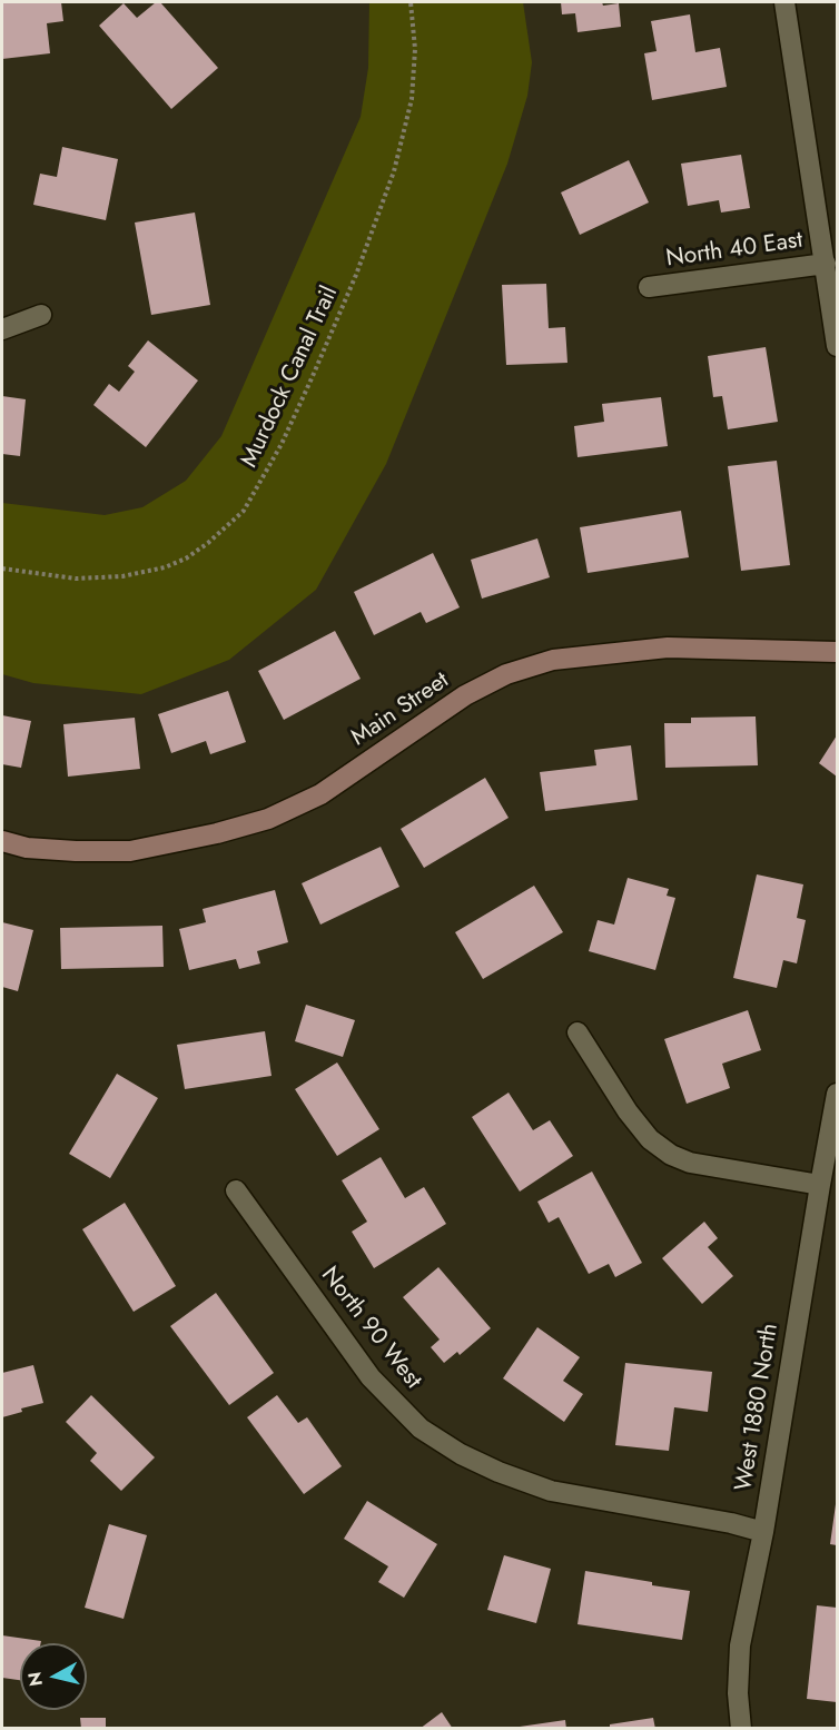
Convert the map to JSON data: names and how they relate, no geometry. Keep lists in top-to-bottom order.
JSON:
{
  "streets": {
    "street": [
      "North 40 East",
      "Main Street",
      "North 90 West",
      "West 1880 North"
    ],
    "path": ["Murdock Canal Trail"]
  },
  "crossings": [
    ["North 90 West", "West 1880 North"]
  ],
  "north": "left"
}
